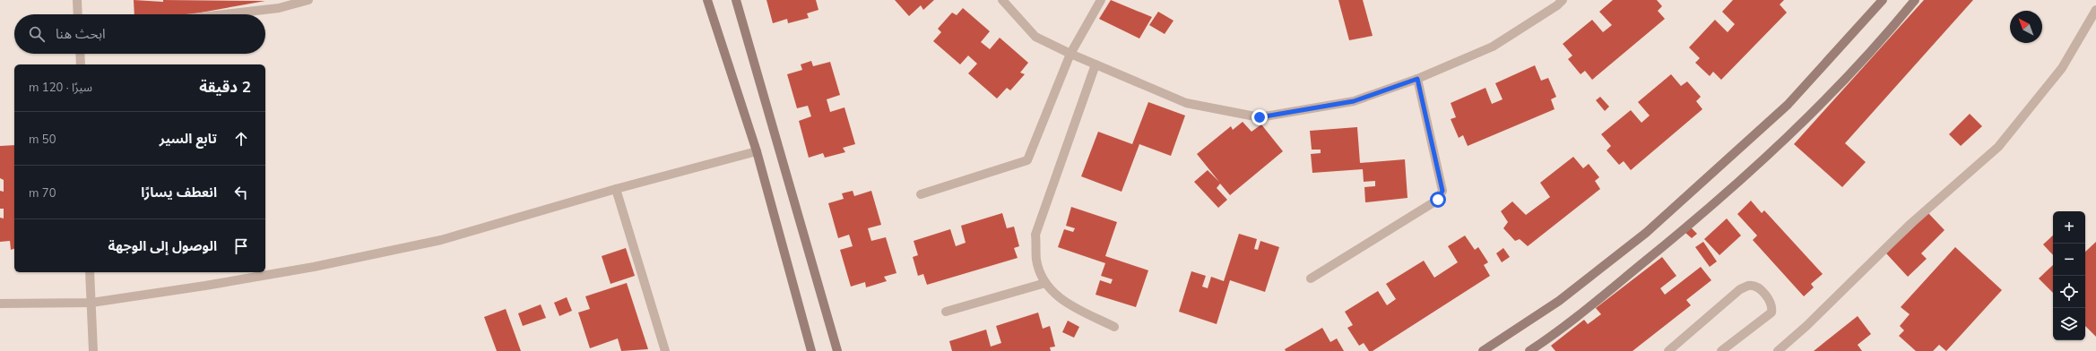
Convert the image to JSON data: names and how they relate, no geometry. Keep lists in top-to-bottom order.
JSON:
{
  "north": "top left",
  "page": {
    "search": "ابحث هنا",
    "heading": ["2 دقيقة", "سيرًا · 120 m"],
    "list": [
      ["تابع السير", "50 m"],
      ["انعطف يسارًا", "70 m"],
      "الوصول إلى الوجهة"
    ],
    "map_buttons": ["+", "−"]
  }
}
